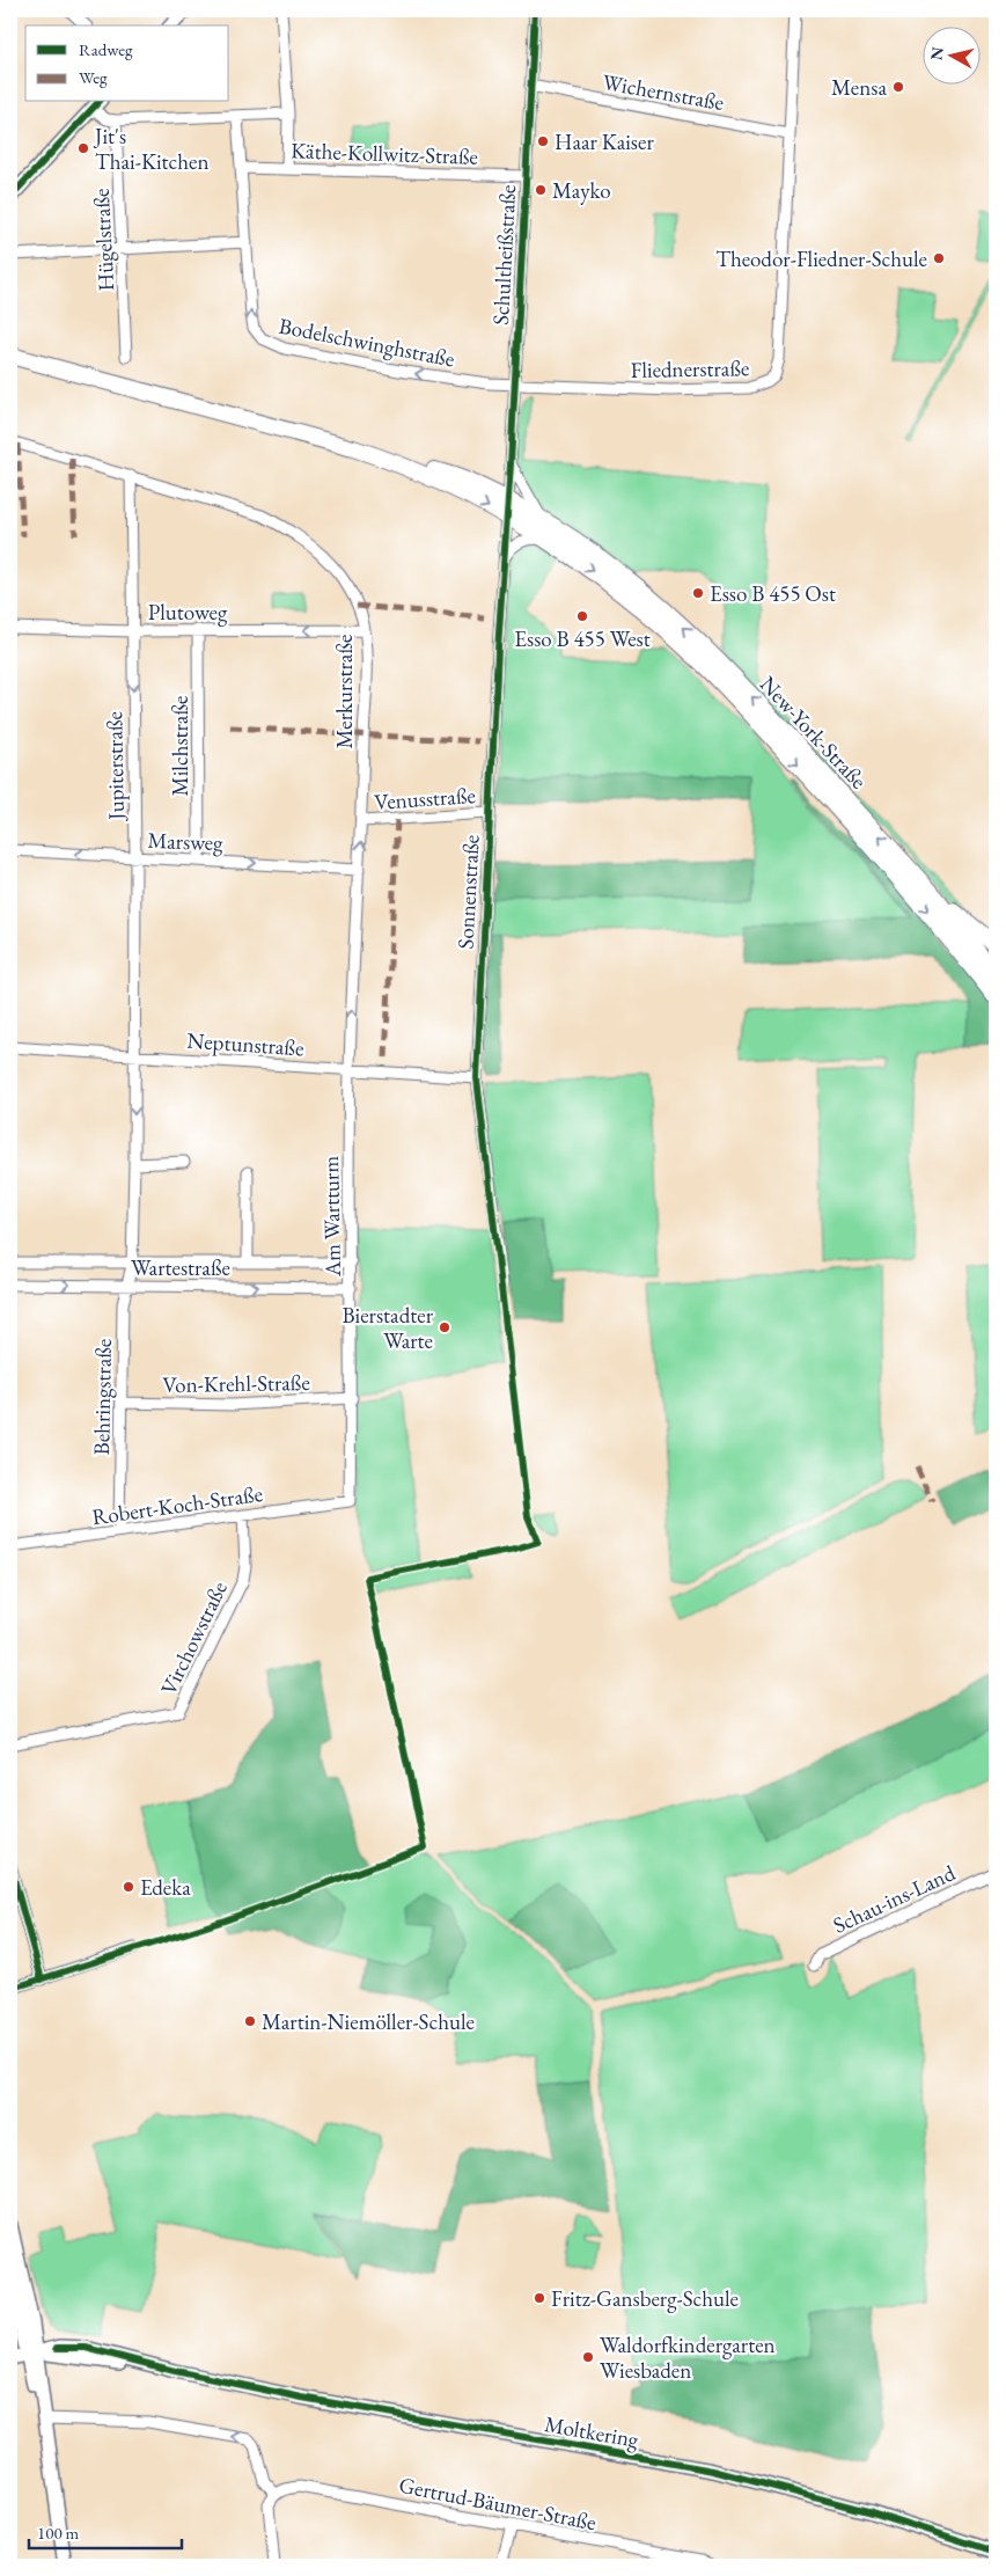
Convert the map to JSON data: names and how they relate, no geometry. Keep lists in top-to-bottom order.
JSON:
{
  "streets": {
    "main road": ["New-York-Straße"],
    "street": [
      "Wichernstraße",
      "Käthe-Kollwitz-Straße",
      "Hügelstraße",
      "Schultheißstraße",
      "Bodelschwinghstraße",
      "Fliednerstraße",
      "Plutoweg",
      "Merkurstraße",
      "Milchstraße",
      "Jupiterstraße",
      "Venusstraße",
      "Marsweg",
      "Sonnenstraße",
      "Neptunstraße",
      "Am Wartturm",
      "Wartestraße",
      "Von-Krehl-Straße",
      "Behringstraße",
      "Robert-Koch-Straße",
      "Virchowstraße",
      "Schau-ins-Land",
      "Moltkering",
      "Gertrud-Bäumer-Straße"
    ]
  },
  "crossings": [
    ["Wichernstraße", "Schultheißstraße"],
    ["Wichernstraße", "Fliednerstraße"],
    ["Käthe-Kollwitz-Straße", "Schultheißstraße"],
    ["Käthe-Kollwitz-Straße", "Bodelschwinghstraße"],
    ["Schultheißstraße", "Bodelschwinghstraße"],
    ["Schultheißstraße", "Fliednerstraße"],
    ["Schultheißstraße", "New-York-Straße"],
    ["Schultheißstraße", "Sonnenstraße"],
    ["Bodelschwinghstraße", "Fliednerstraße"],
    ["Plutoweg", "Merkurstraße"],
    ["Plutoweg", "Milchstraße"],
    ["Plutoweg", "Jupiterstraße"],
    ["Merkurstraße", "Jupiterstraße"],
    ["Merkurstraße", "Venusstraße"],
    ["Merkurstraße", "Marsweg"],
    ["Merkurstraße", "Neptunstraße"],
    ["Merkurstraße", "Am Wartturm"],
    ["New-York-Straße", "Sonnenstraße"],
    ["Milchstraße", "Marsweg"],
    ["Jupiterstraße", "Marsweg"],
    ["Jupiterstraße", "Neptunstraße"],
    ["Jupiterstraße", "Behringstraße"],
    ["Venusstraße", "Sonnenstraße"],
    ["Sonnenstraße", "Neptunstraße"],
    ["Neptunstraße", "Am Wartturm"],
    ["Am Wartturm", "Wartestraße"],
    ["Am Wartturm", "Von-Krehl-Straße"],
    ["Am Wartturm", "Robert-Koch-Straße"],
    ["Wartestraße", "Behringstraße"],
    ["Von-Krehl-Straße", "Behringstraße"],
    ["Behringstraße", "Robert-Koch-Straße"],
    ["Robert-Koch-Straße", "Virchowstraße"]
  ],
  "one_way": ["Bodelschwinghstraße", "Plutoweg", "Jupiterstraße"],
  "places": [
    "Mensa",
    "Haar Kaiser",
    "Jit's Thai-Kitchen",
    "Mayko",
    "Theodor-Fliedner-Schule",
    "Esso B 455 Ost",
    "Esso B 455 West",
    "Bierstadter Warte",
    "Edeka",
    "Martin-Niemöller-Schule",
    "Fritz-Gansberg-Schule",
    "Waldorfkindergarten Wiesbaden"
  ],
  "legend": ["Radweg", "Weg"],
  "scale_bar": "100 m",
  "north": "left"
}
